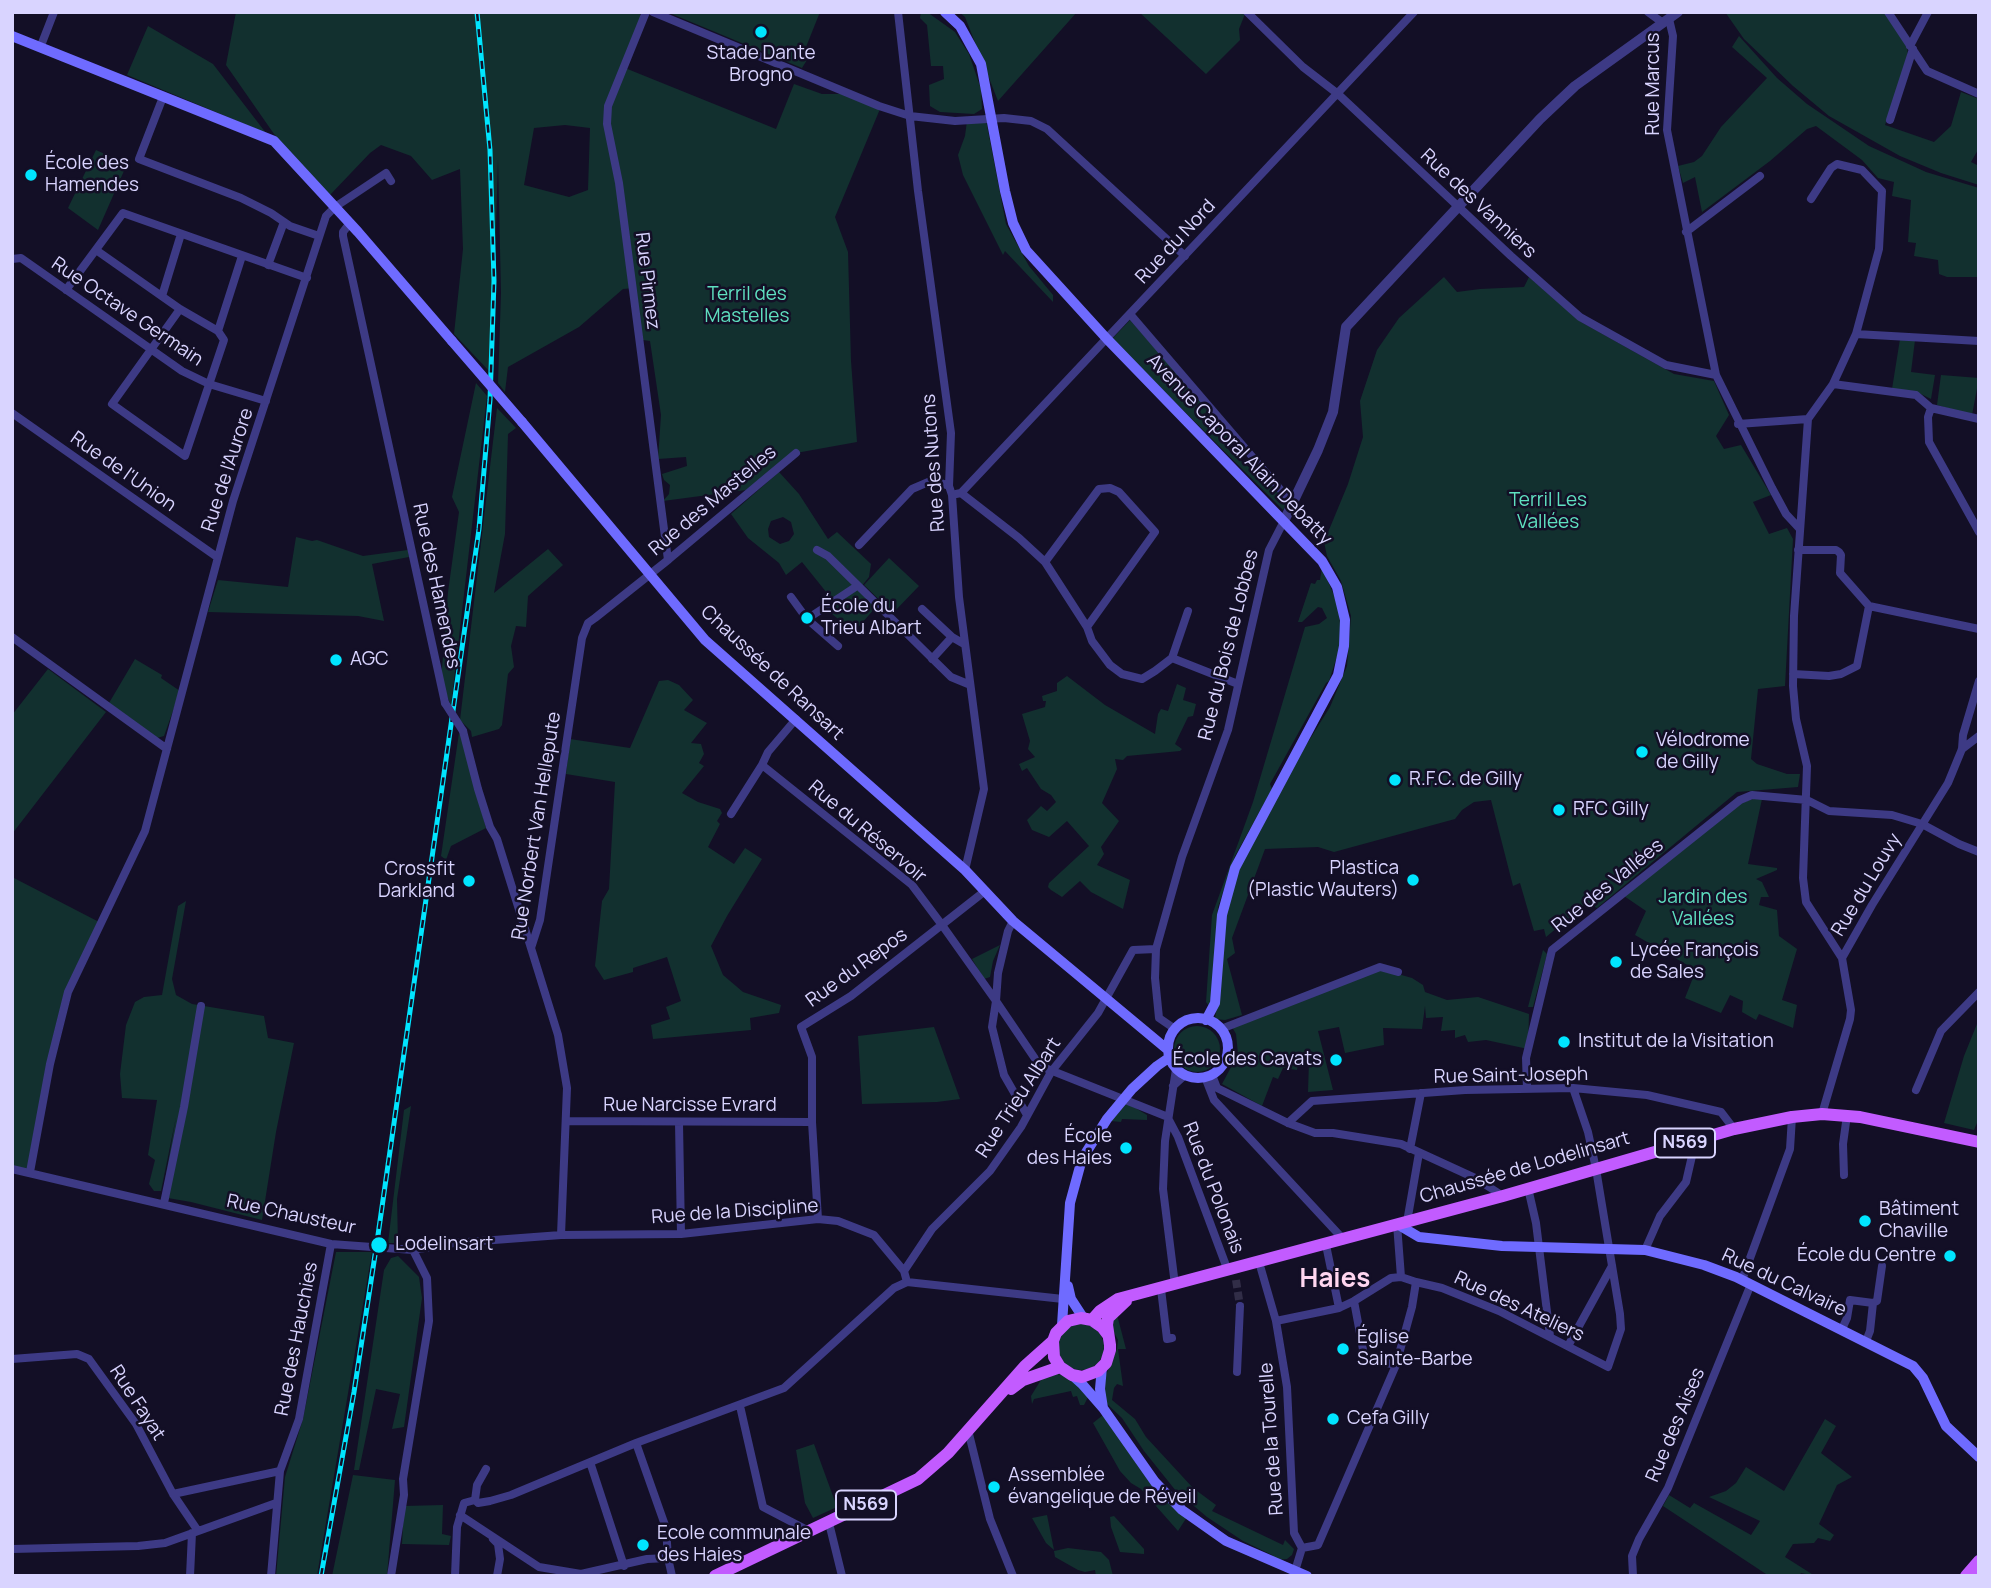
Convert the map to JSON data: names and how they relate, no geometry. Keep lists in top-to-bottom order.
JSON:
{
  "streets": {
    "main road": [
      "Avenue Caporal Alain Debatty",
      "Chaussée de Ransart",
      "N569",
      "Chaussée de Lodelinsart",
      "Rue du Calvaire"
    ],
    "street": [
      "Rue Marcus",
      "Rue des Vanniers",
      "Rue du Nord",
      "Rue Pirmez",
      "Rue Octave Germain",
      "Rue des Nutons",
      "Rue de l'Aurore",
      "Rue de l'Union",
      "Rue des Mastelles",
      "Rue des Hamendes",
      "Rue du Bois de Lobbes",
      "Rue Norbert Van Hellepute",
      "Rue du Réservoir",
      "Rue du Louvy",
      "Rue des Vallées",
      "Rue du Repos",
      "Rue Saint-Joseph",
      "Rue Trieu Albart",
      "Rue Narcisse Evrard",
      "Rue du Polonais",
      "Rue de la Discipline",
      "Rue Chausteur",
      "Rue des Ateliers",
      "Rue des Hauchies",
      "Rue Fayat",
      "Rue des Aises",
      "Rue de la Tourelle"
    ]
  },
  "crossings": [
    ["Rue Marcus", "Rue des Vanniers"],
    ["Rue Marcus", "Rue du Bois de Lobbes"],
    ["Rue des Vanniers", "Rue du Nord"],
    ["Rue des Vanniers", "Rue du Bois de Lobbes"],
    ["Rue du Nord", "Avenue Caporal Alain Debatty"],
    ["Rue du Nord", "Rue des Nutons"],
    ["Rue Pirmez", "Rue des Mastelles"],
    ["Rue Octave Germain", "Rue de l'Aurore"],
    ["Avenue Caporal Alain Debatty", "Rue du Bois de Lobbes"],
    ["Avenue Caporal Alain Debatty", "Chaussée de Ransart"],
    ["Rue des Nutons", "Chaussée de Ransart"],
    ["Rue de l'Aurore", "Rue de l'Union"],
    ["Rue de l'Aurore", "Chaussée de Ransart"],
    ["Rue de l'Aurore", "Rue Chausteur"],
    ["Rue des Mastelles", "Chaussée de Ransart"],
    ["Rue des Mastelles", "Rue Norbert Van Hellepute"],
    ["Rue des Hamendes", "Chaussée de Ransart"],
    ["Rue des Hamendes", "Rue Norbert Van Hellepute"],
    ["Rue du Bois de Lobbes", "Chaussée de Ransart"],
    ["Rue du Bois de Lobbes", "Rue Trieu Albart"],
    ["Chaussée de Ransart", "Rue Norbert Van Hellepute"],
    ["Chaussée de Ransart", "Rue du Repos"],
    ["Chaussée de Ransart", "Rue Trieu Albart"],
    ["Rue Norbert Van Hellepute", "Rue Narcisse Evrard"],
    ["Rue Norbert Van Hellepute", "Rue de la Discipline"],
    ["Rue du Réservoir", "Rue du Repos"],
    ["Rue du Réservoir", "Rue Trieu Albart"],
    ["Rue du Louvy", "Rue des Vallées"],
    ["Rue du Louvy", "Chaussée de Lodelinsart"],
    ["Rue des Vallées", "Rue Saint-Joseph"],
    ["Rue du Repos", "Rue Narcisse Evrard"],
    ["Rue du Repos", "Rue de la Discipline"],
    ["Rue Saint-Joseph", "Chaussée de Lodelinsart"],
    ["Rue Trieu Albart", "Rue de la Discipline"],
    ["N569", "Chaussée de Lodelinsart"],
    ["Chaussée de Lodelinsart", "Rue du Polonais"],
    ["Chaussée de Lodelinsart", "Rue du Calvaire"],
    ["Chaussée de Lodelinsart", "Rue des Aises"],
    ["Chaussée de Lodelinsart", "Rue de la Tourelle"],
    ["Rue de la Discipline", "Rue Chausteur"],
    ["Rue Chausteur", "Rue des Hauchies"],
    ["Rue du Calvaire", "Rue des Aises"]
  ],
  "districts": ["Haies"],
  "parks": ["Terril des Mastelles", "Terril Les Vallées", "Jardin des Vallées"],
  "places": [
    "Stade Dante Brogno",
    "École des Hamendes",
    "École du Trieu Albart",
    "AGC",
    "Vélodrome de Gilly",
    "R.F.C. de Gilly",
    "RFC Gilly",
    "Plastica (Plastic Wauters)",
    "Crossfit Darkland",
    "Lycée François de Sales",
    "Institut de la Visitation",
    "École des Cayats",
    "École des Haies",
    "Bâtiment Chaville",
    "Lodelinsart",
    "École du Centre",
    "Église Sainte-Barbe",
    "Cefa Gilly",
    "Assemblée évangelique de Réveil",
    "Ecole communale des Haies"
  ]
}
